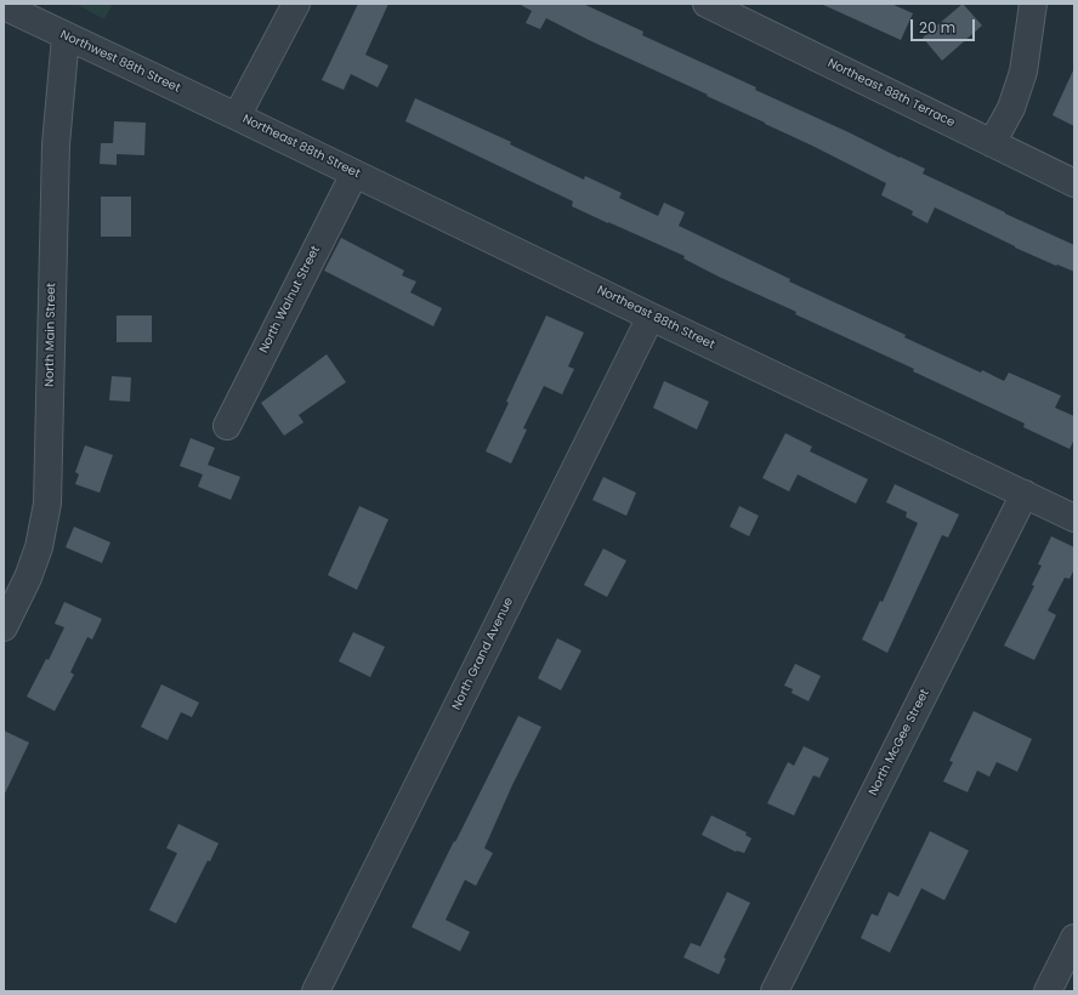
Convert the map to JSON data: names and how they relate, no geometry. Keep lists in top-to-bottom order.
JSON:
{
  "streets": {
    "street": [
      "Northwest 88th Street",
      "Northeast 88th Terrace",
      "Northeast 88th Street",
      "North Walnut Street",
      "North Main Street",
      "North Grand Avenue",
      "North McGee Street"
    ]
  },
  "crossings": [
    ["Northwest 88th Street", "Northeast 88th Street"],
    ["Northwest 88th Street", "North Main Street"],
    ["Northeast 88th Street", "North Walnut Street"],
    ["Northeast 88th Street", "North Grand Avenue"],
    ["Northeast 88th Street", "North McGee Street"]
  ],
  "scale_bar": "20 m"
}
